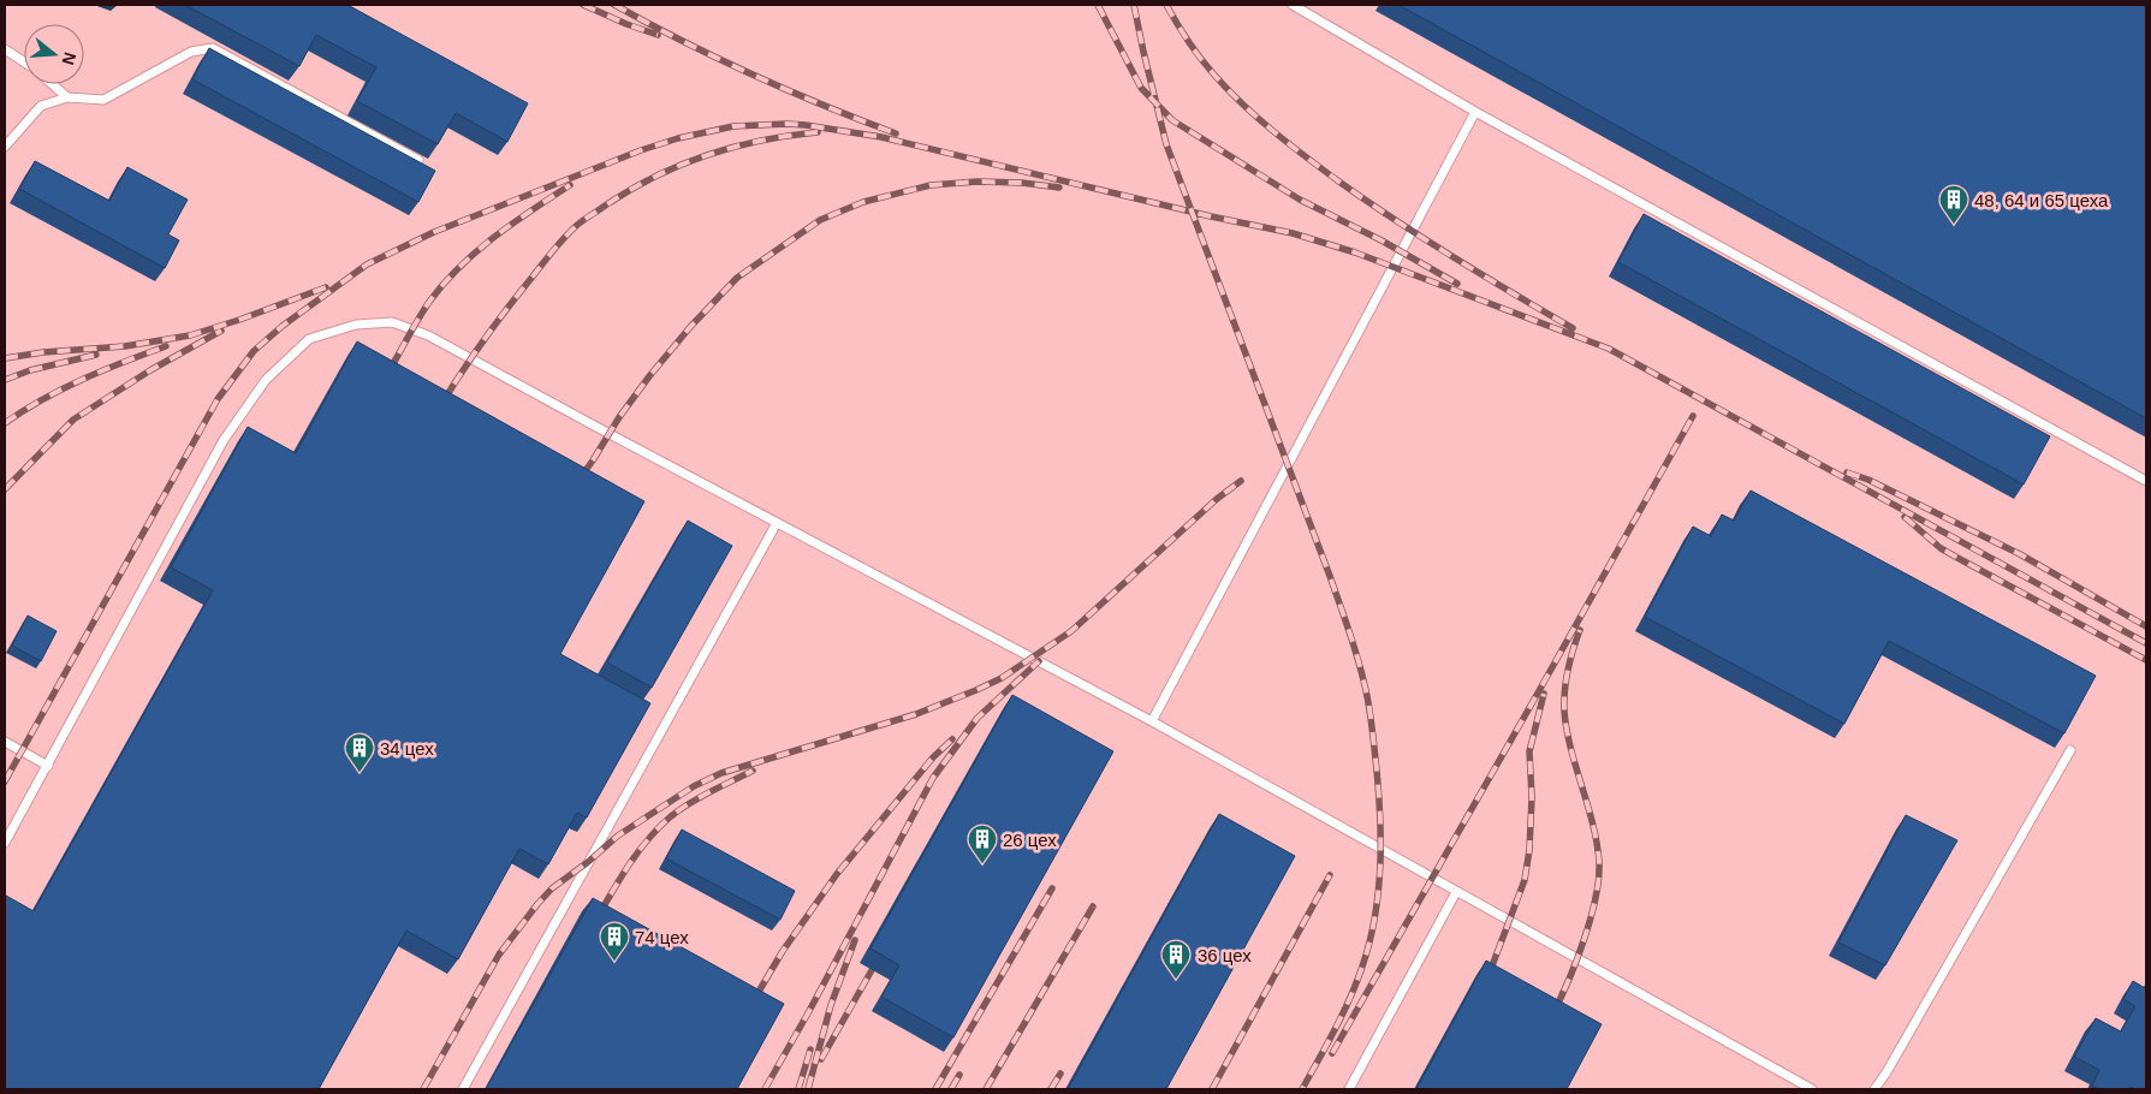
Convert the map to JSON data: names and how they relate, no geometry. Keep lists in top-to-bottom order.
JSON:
{
  "places": {
    "building": [
      "48, 64 и 65 цеха",
      "34 цех",
      "26 цех",
      "74 цех",
      "36 цех"
    ]
  },
  "north": "right"
}
